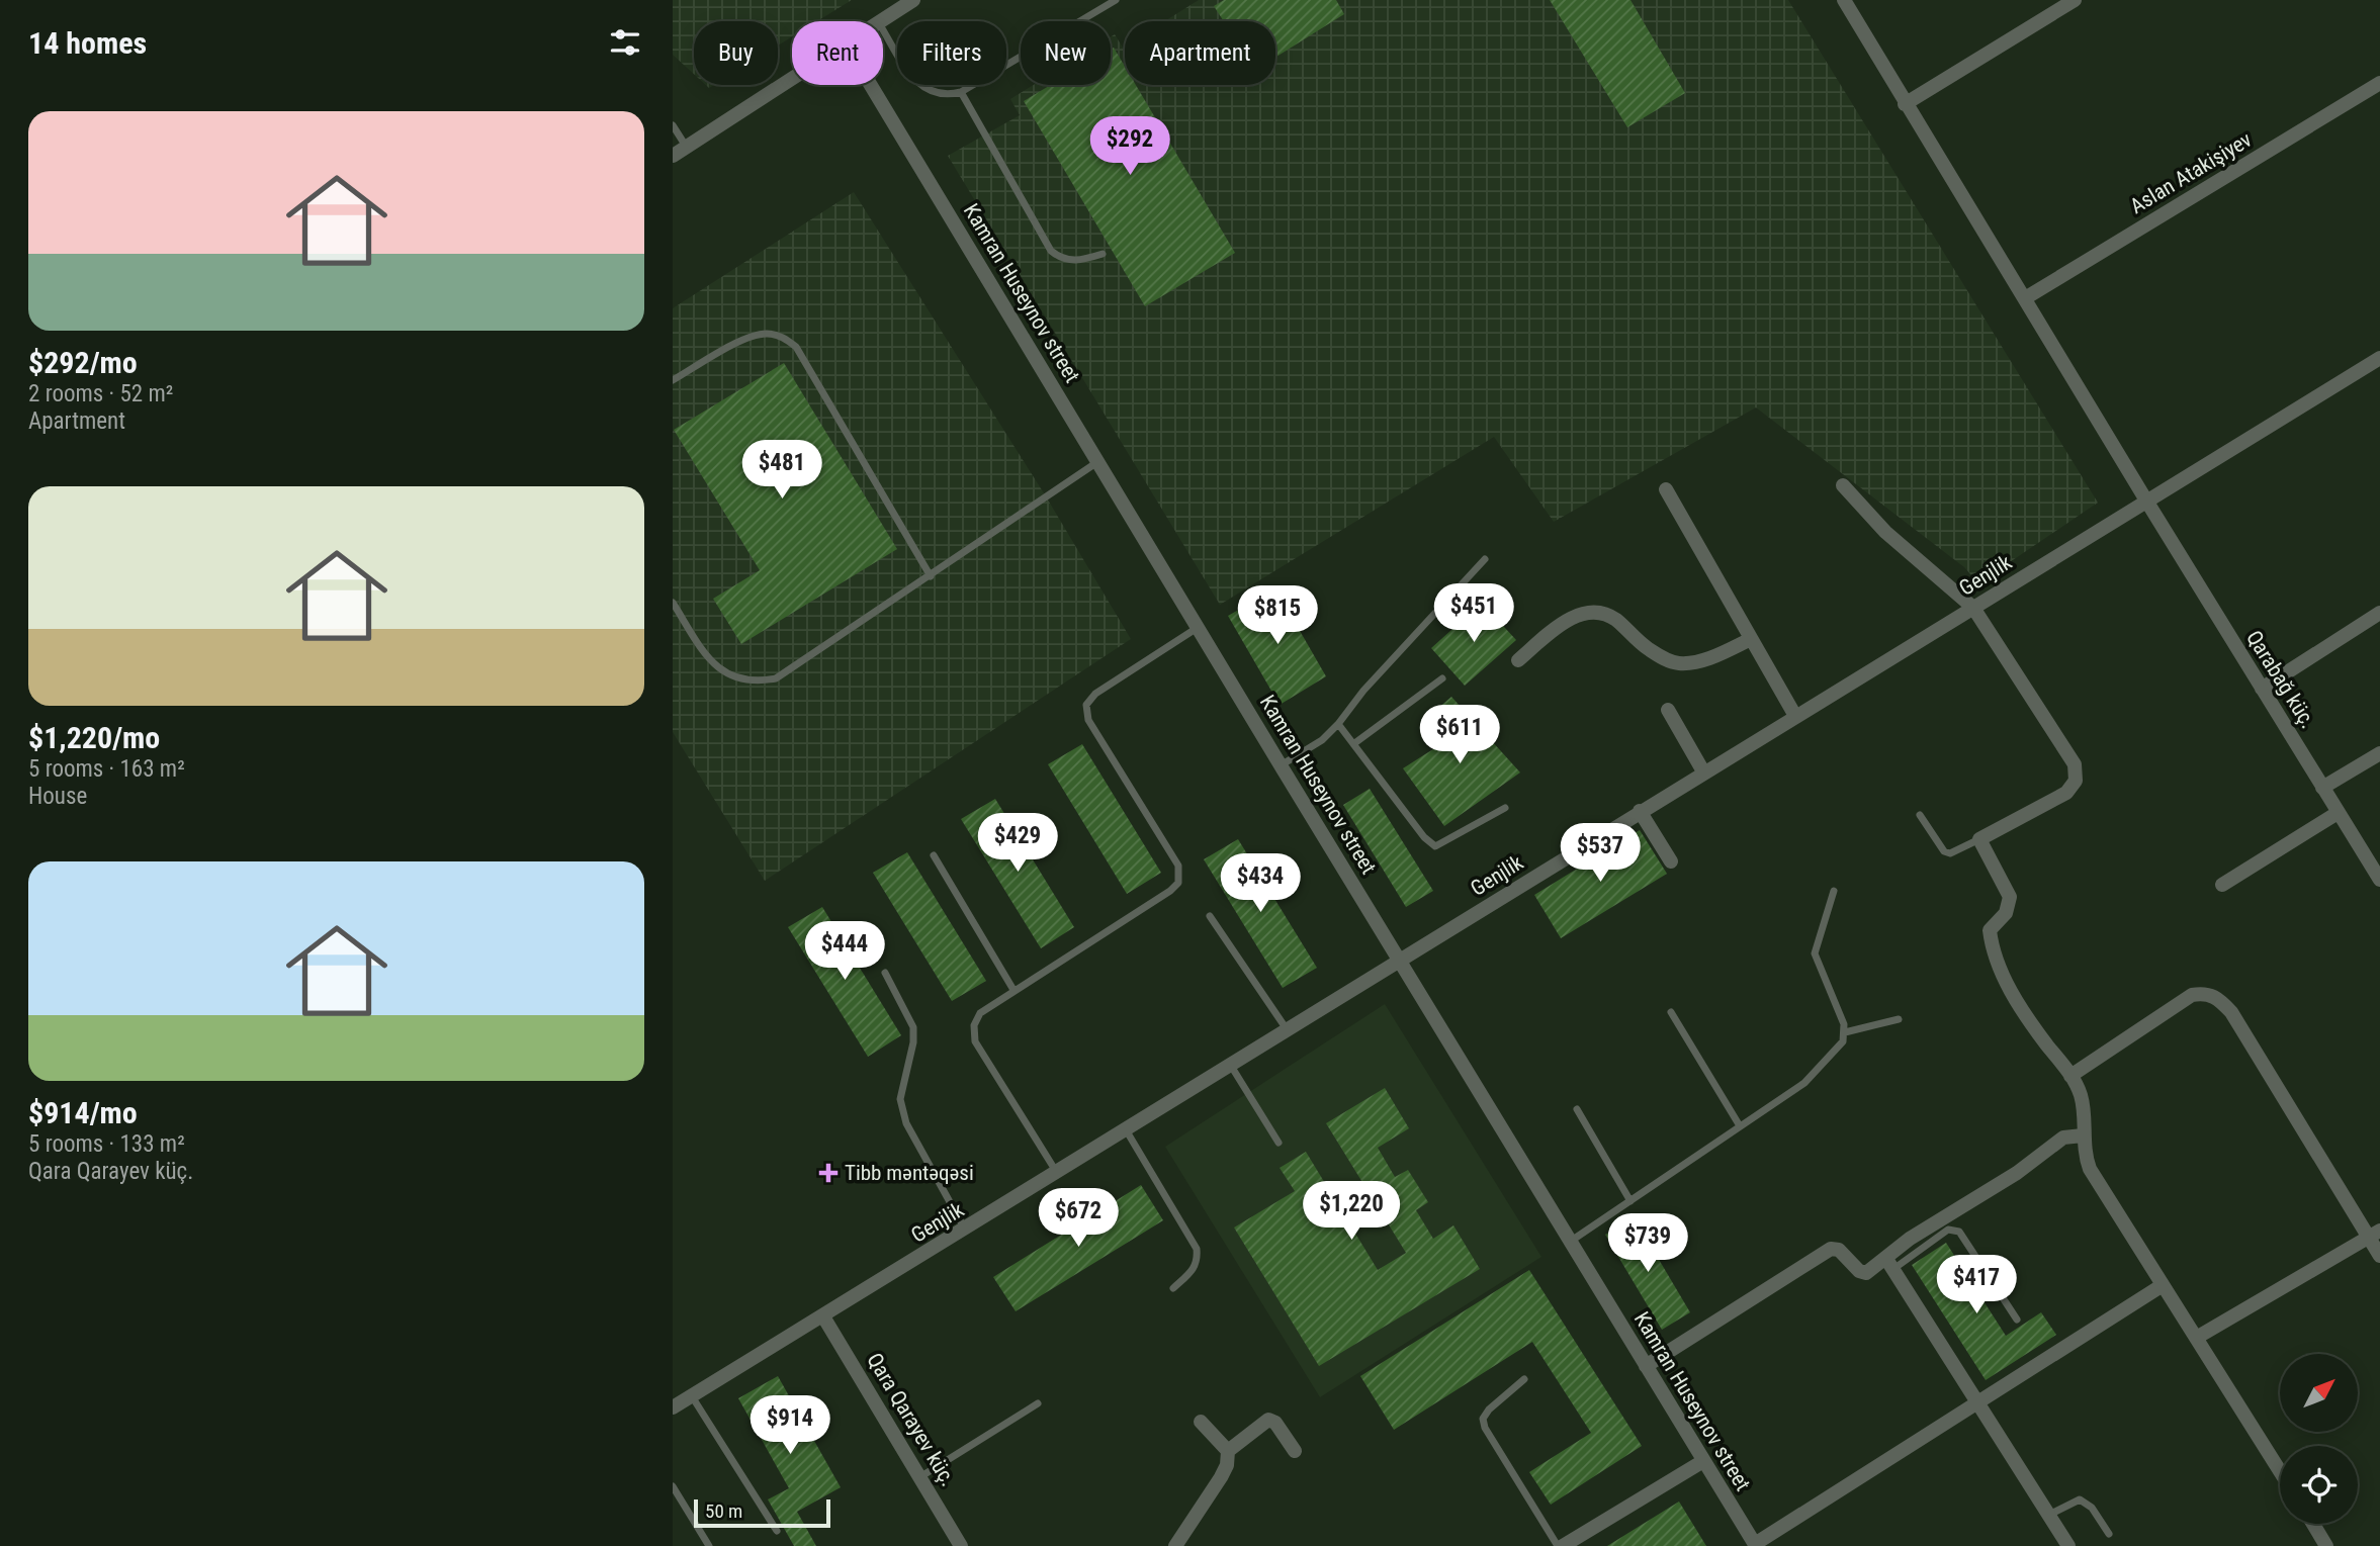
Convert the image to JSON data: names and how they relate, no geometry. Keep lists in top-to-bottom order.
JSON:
{
  "streets": {
    "street": [
      "Aslan Atakişiyev",
      "Kamran Huseynov street",
      "Genjlik",
      "Qarabağ küç.",
      "Qara Qarayev küç."
    ]
  },
  "crossings": [
    ["Aslan Atakişiyev", "Qarabağ küç."],
    ["Kamran Huseynov street", "Genjlik"],
    ["Genjlik", "Qarabağ küç."],
    ["Genjlik", "Qara Qarayev küç."]
  ],
  "places": {
    "health": ["Tibb məntəqəsi"]
  },
  "scale_bar": "50 m",
  "north": "top right",
  "page": {
    "heading": "14 homes",
    "chip": [
      "Buy",
      "Rent",
      "Filters",
      "New",
      "Apartment"
    ],
    "list": [
      {
        "name": "$292/mo",
        "note": "2 rooms · 52 m² · Apartment"
      },
      {
        "name": "$1,220/mo",
        "note": "5 rooms · 163 m² · House"
      },
      {
        "name": "$914/mo",
        "note": "5 rooms · 133 m² · Qara Qarayev küç."
      }
    ],
    "price": [
      "$292",
      "$481",
      "$451",
      "$815",
      "$611",
      "$429",
      "$537",
      "$434",
      "$444",
      "$1,220",
      "$672",
      "$739",
      "$417",
      "$914"
    ],
    "scale": "50 m"
  }
}
